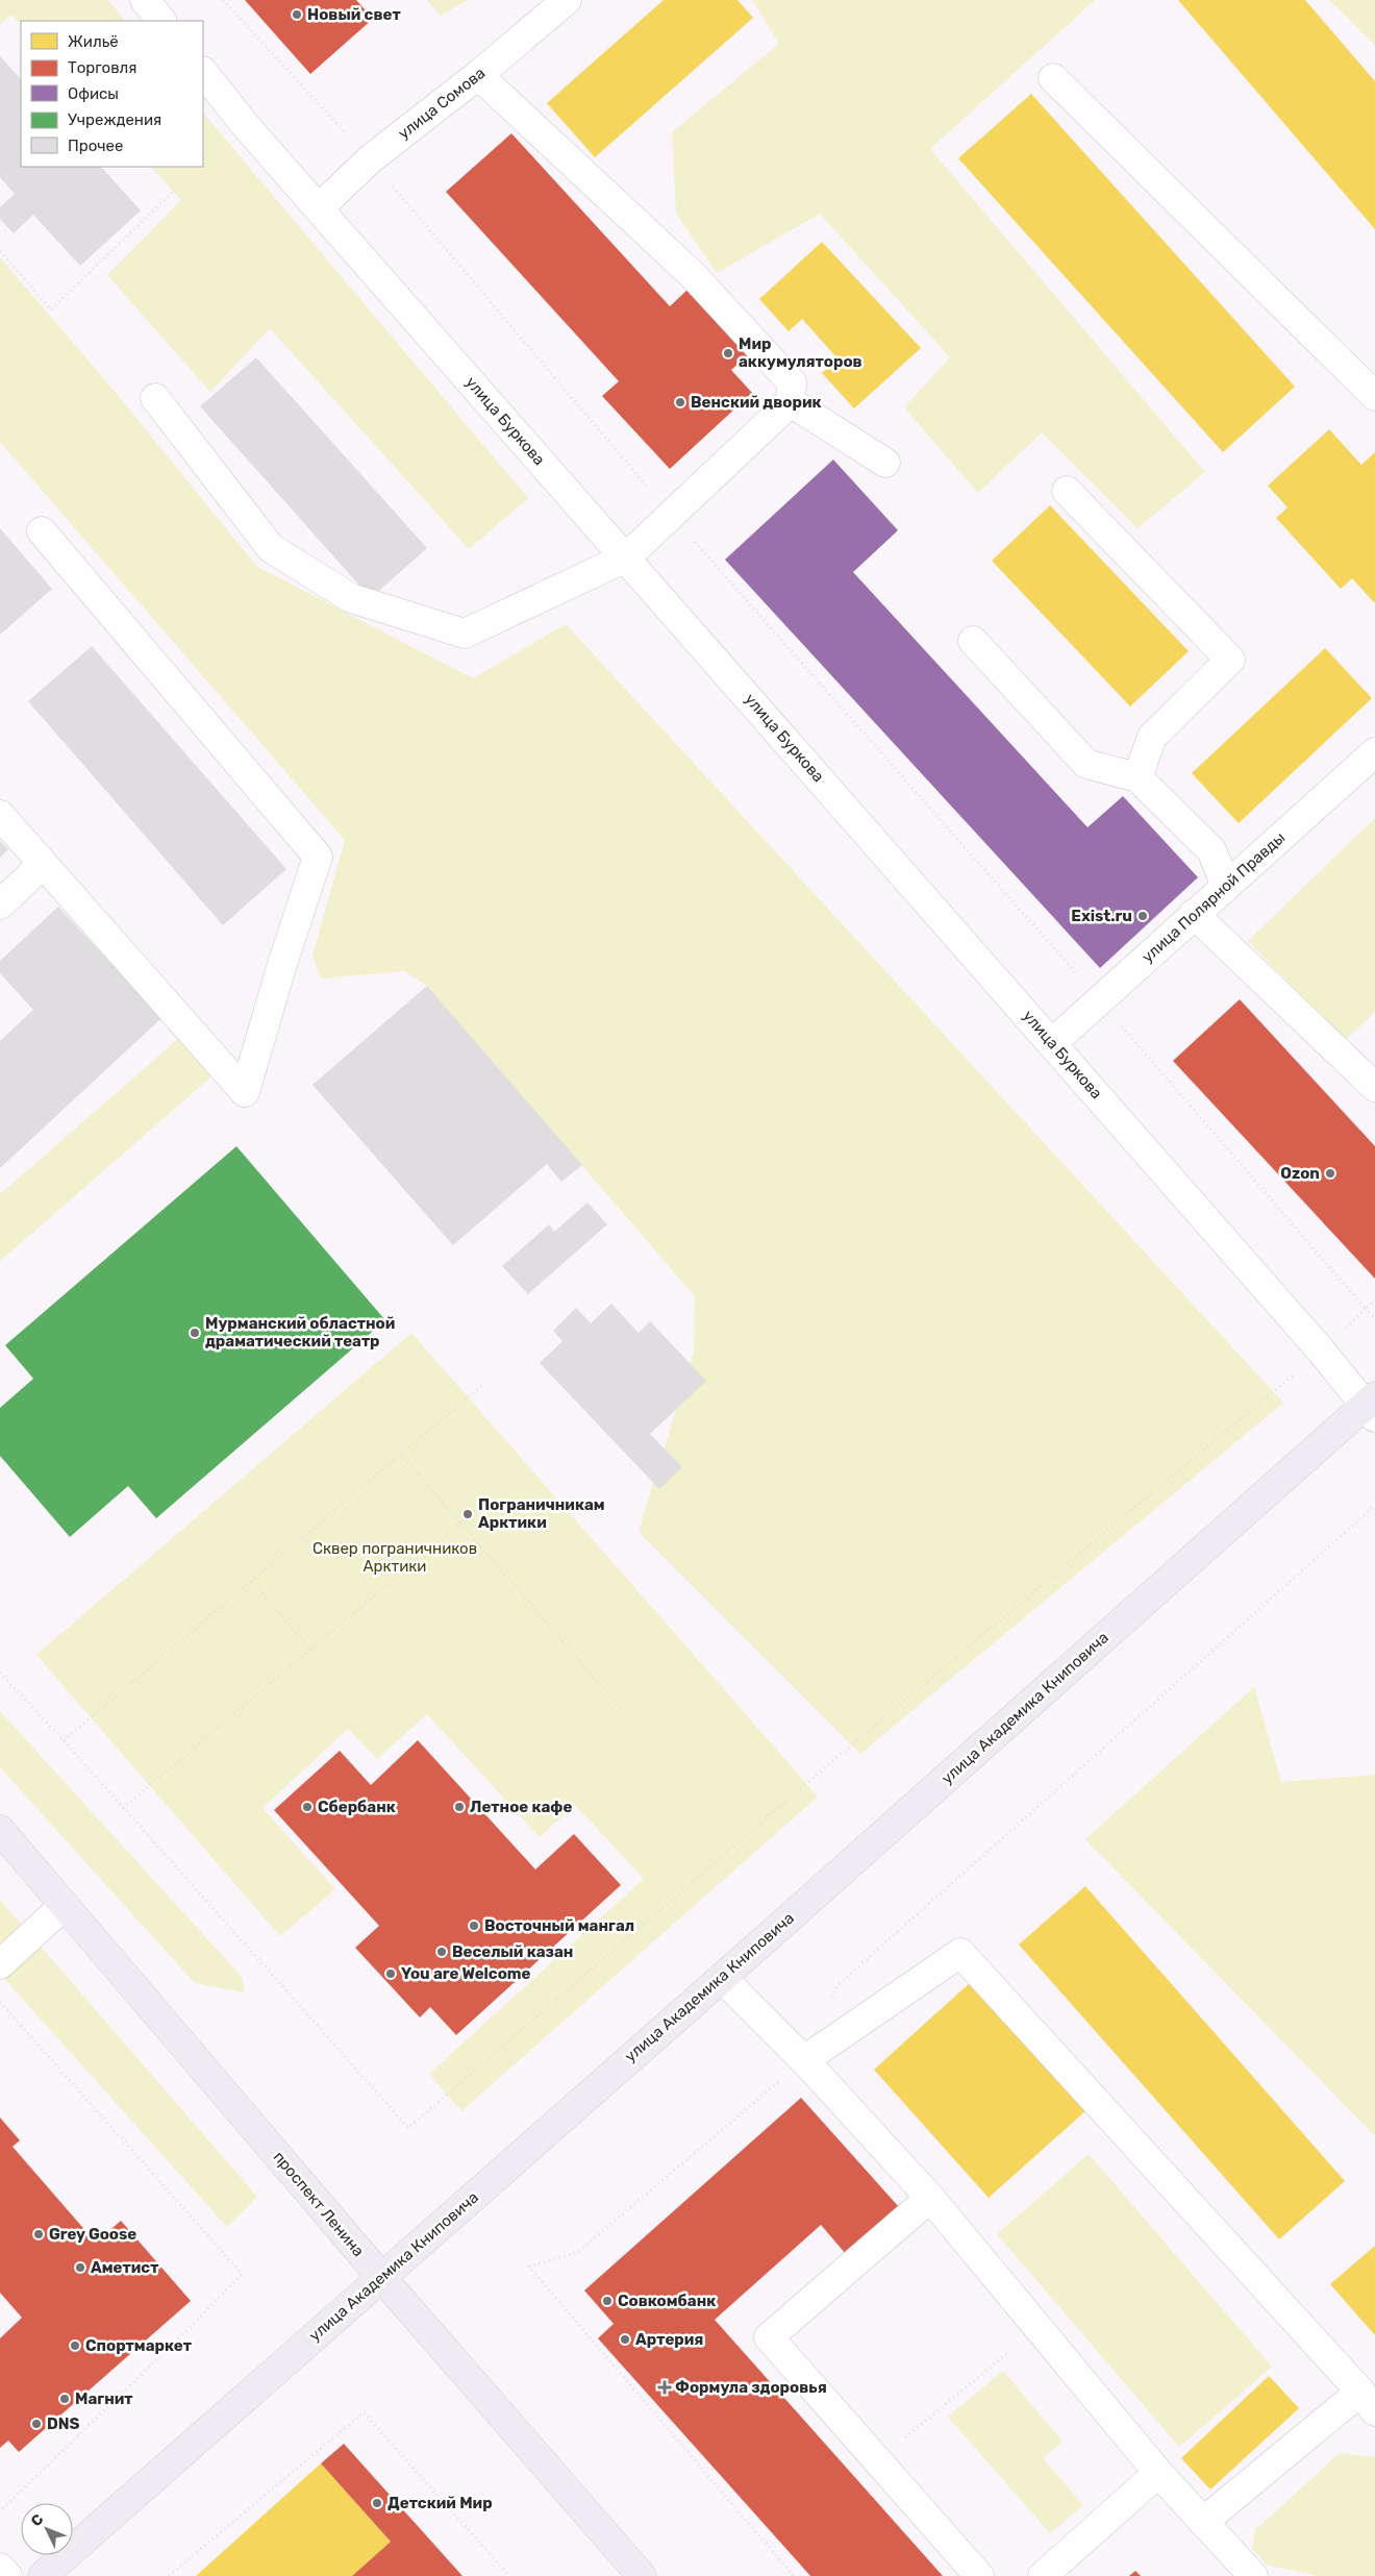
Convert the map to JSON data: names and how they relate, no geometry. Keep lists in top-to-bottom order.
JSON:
{
  "streets": {
    "main road": ["улица Академика Книповича", "проспект Ленина"],
    "street": ["улица Сомова", "улица Буркова", "улица Полярной Правды"]
  },
  "crossings": [
    ["улица Сомова", "улица Буркова"],
    ["улица Буркова", "улица Полярной Правды"],
    ["улица Буркова", "улица Академика Книповича"],
    ["улица Академика Книповича", "проспект Ленина"]
  ],
  "parks": ["Сквер пограничников Арктики"],
  "places": {
    "other": [
      "Новый свет",
      "Мир аккумуляторов",
      "Венский дворик",
      "Exist.ru",
      "Ozon",
      "Мурманский областной драматический театр",
      "Пограничникам Арктики",
      "Сбербанк",
      "Летное кафе",
      "Восточный мангал",
      "Веселый казан",
      "You are Welcome",
      "Grey Goose",
      "Аметист",
      "Совкомбанк",
      "Артерия",
      "Спортмаркет",
      "Магнит",
      "DNS",
      "Детский Мир"
    ],
    "health": ["Формула здоровья"]
  },
  "legend": [
    "Жильё",
    "Торговля",
    "Офисы",
    "Учреждения",
    "Прочее"
  ],
  "north": "top left"
}
